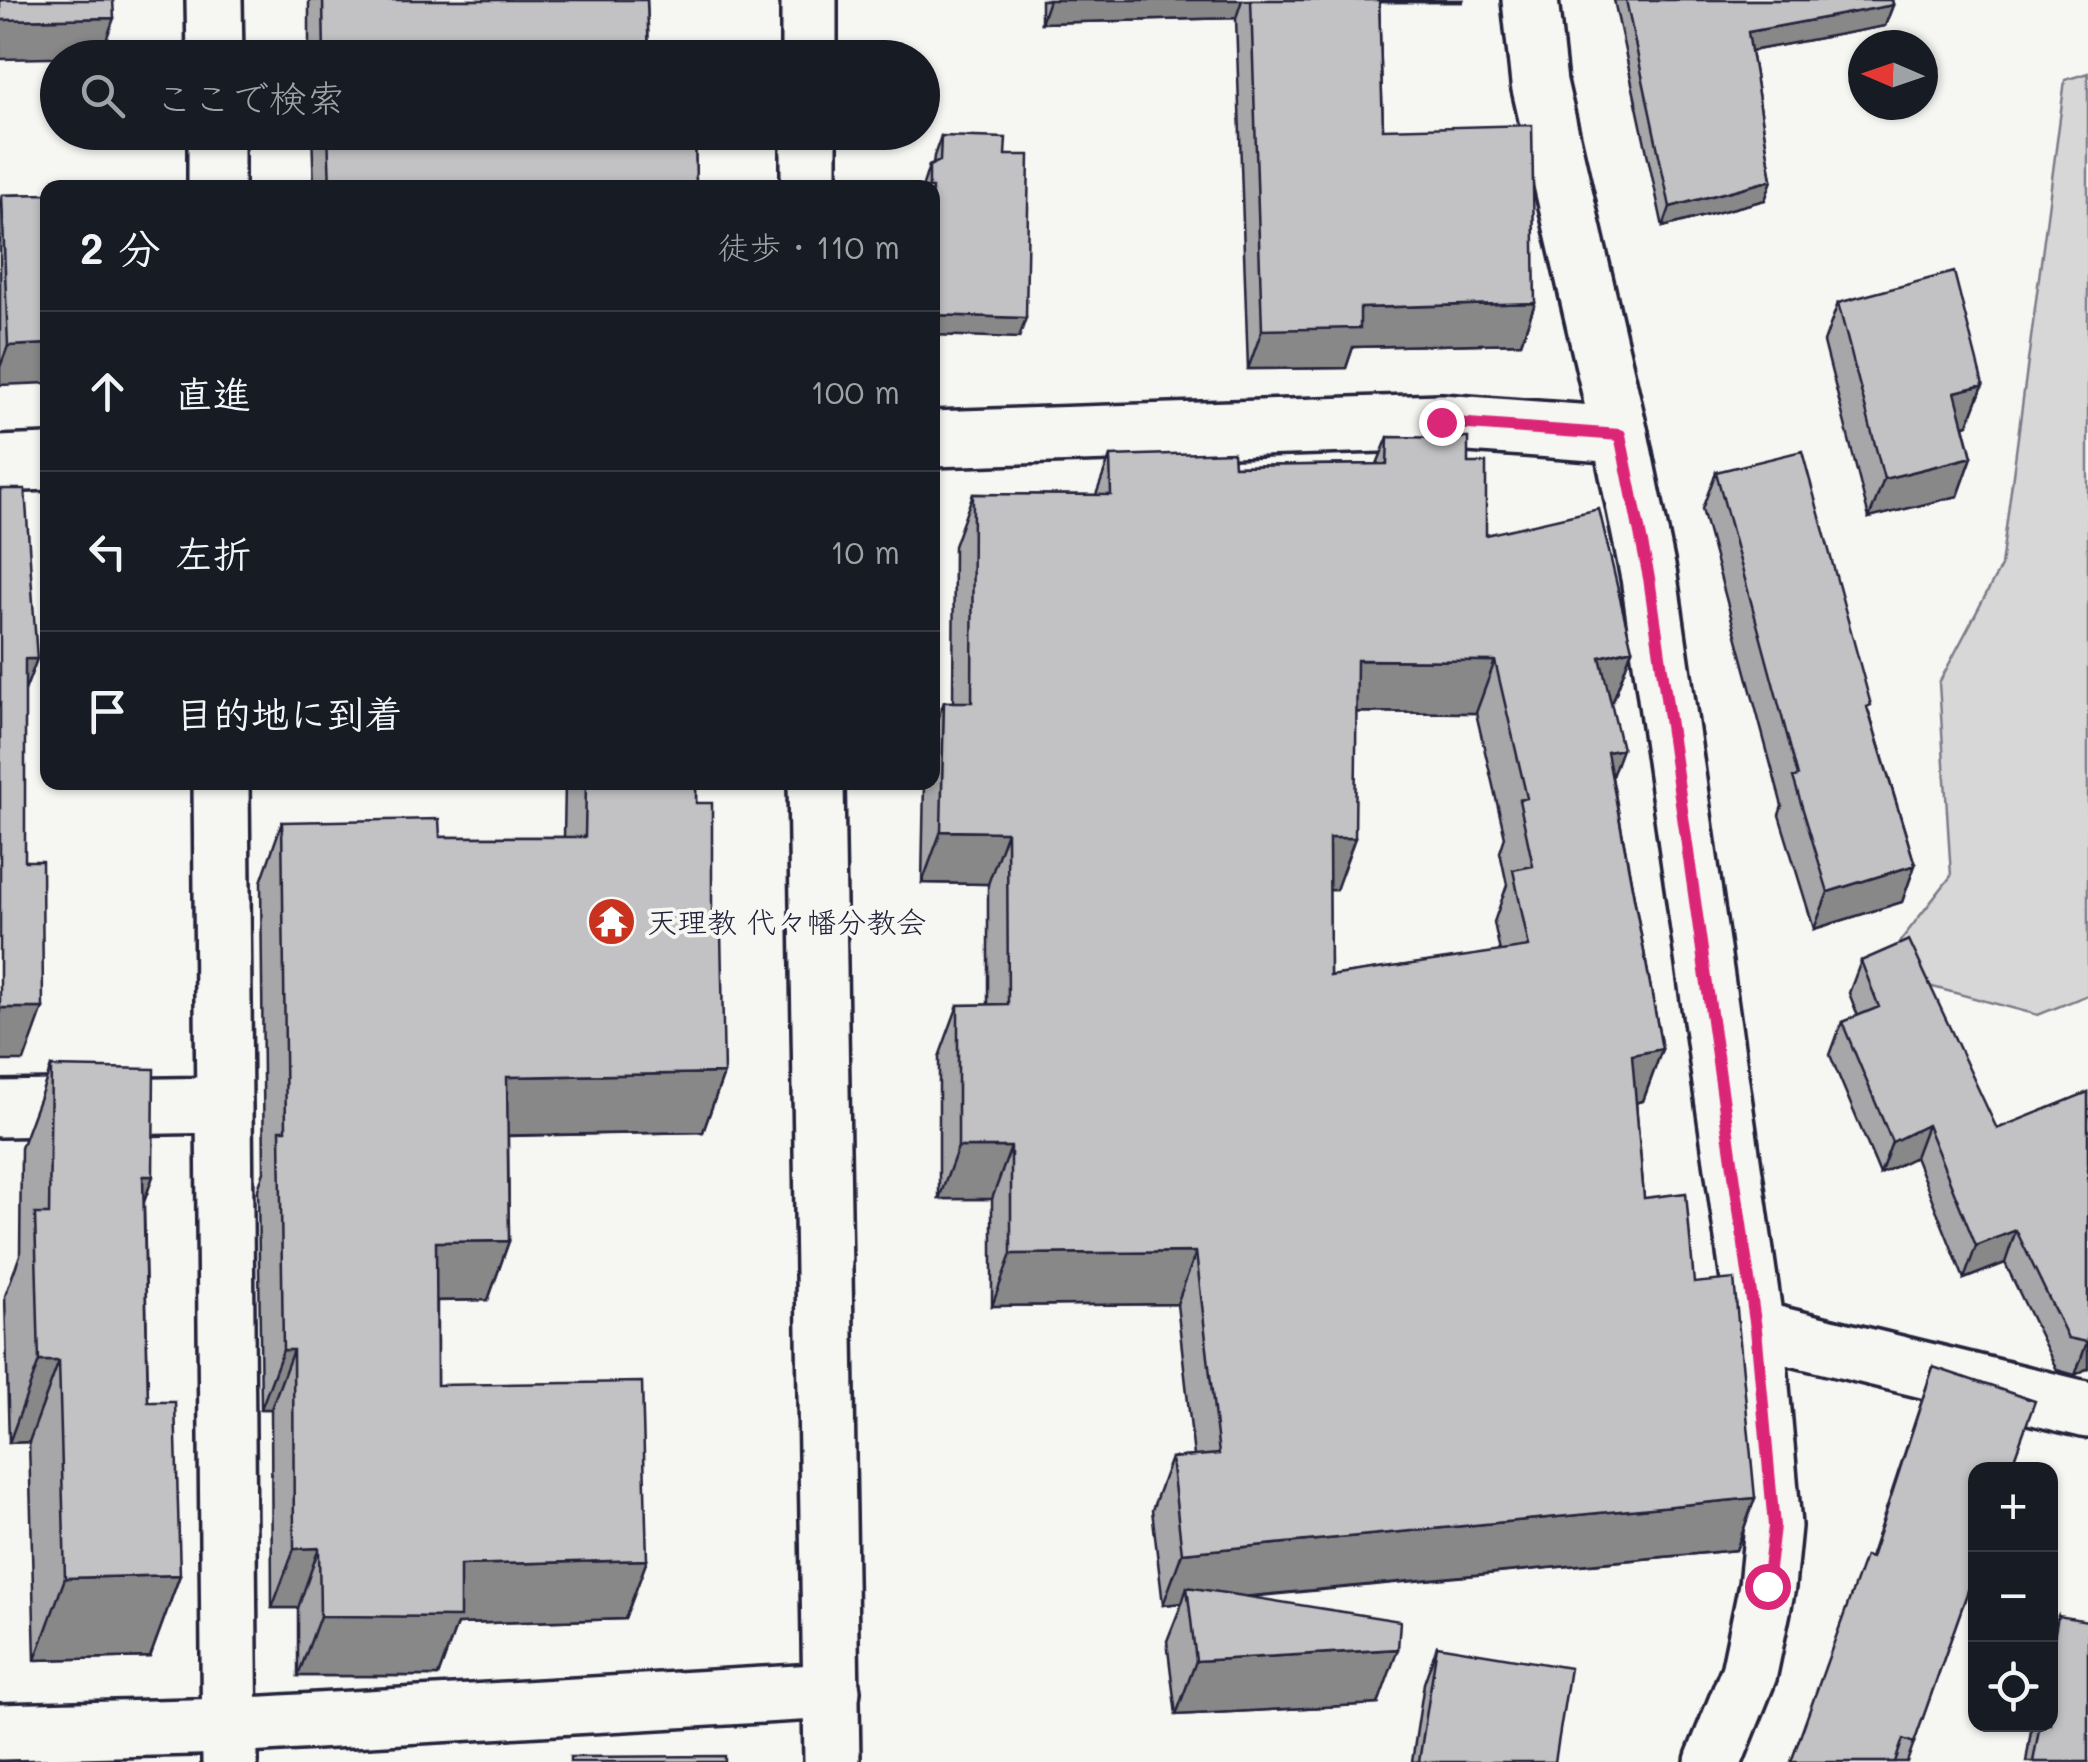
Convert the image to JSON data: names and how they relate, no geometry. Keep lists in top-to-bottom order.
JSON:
{
  "places": {
    "temple": ["天理教 代々幡分教会"]
  },
  "north": "left",
  "page": {
    "search": "ここで検索",
    "heading": ["2 分", "徒歩 · 110 m"],
    "list": [
      ["直進", "100 m"],
      ["左折", "10 m"],
      "目的地に到着"
    ],
    "map_buttons": ["+", "−"]
  }
}
